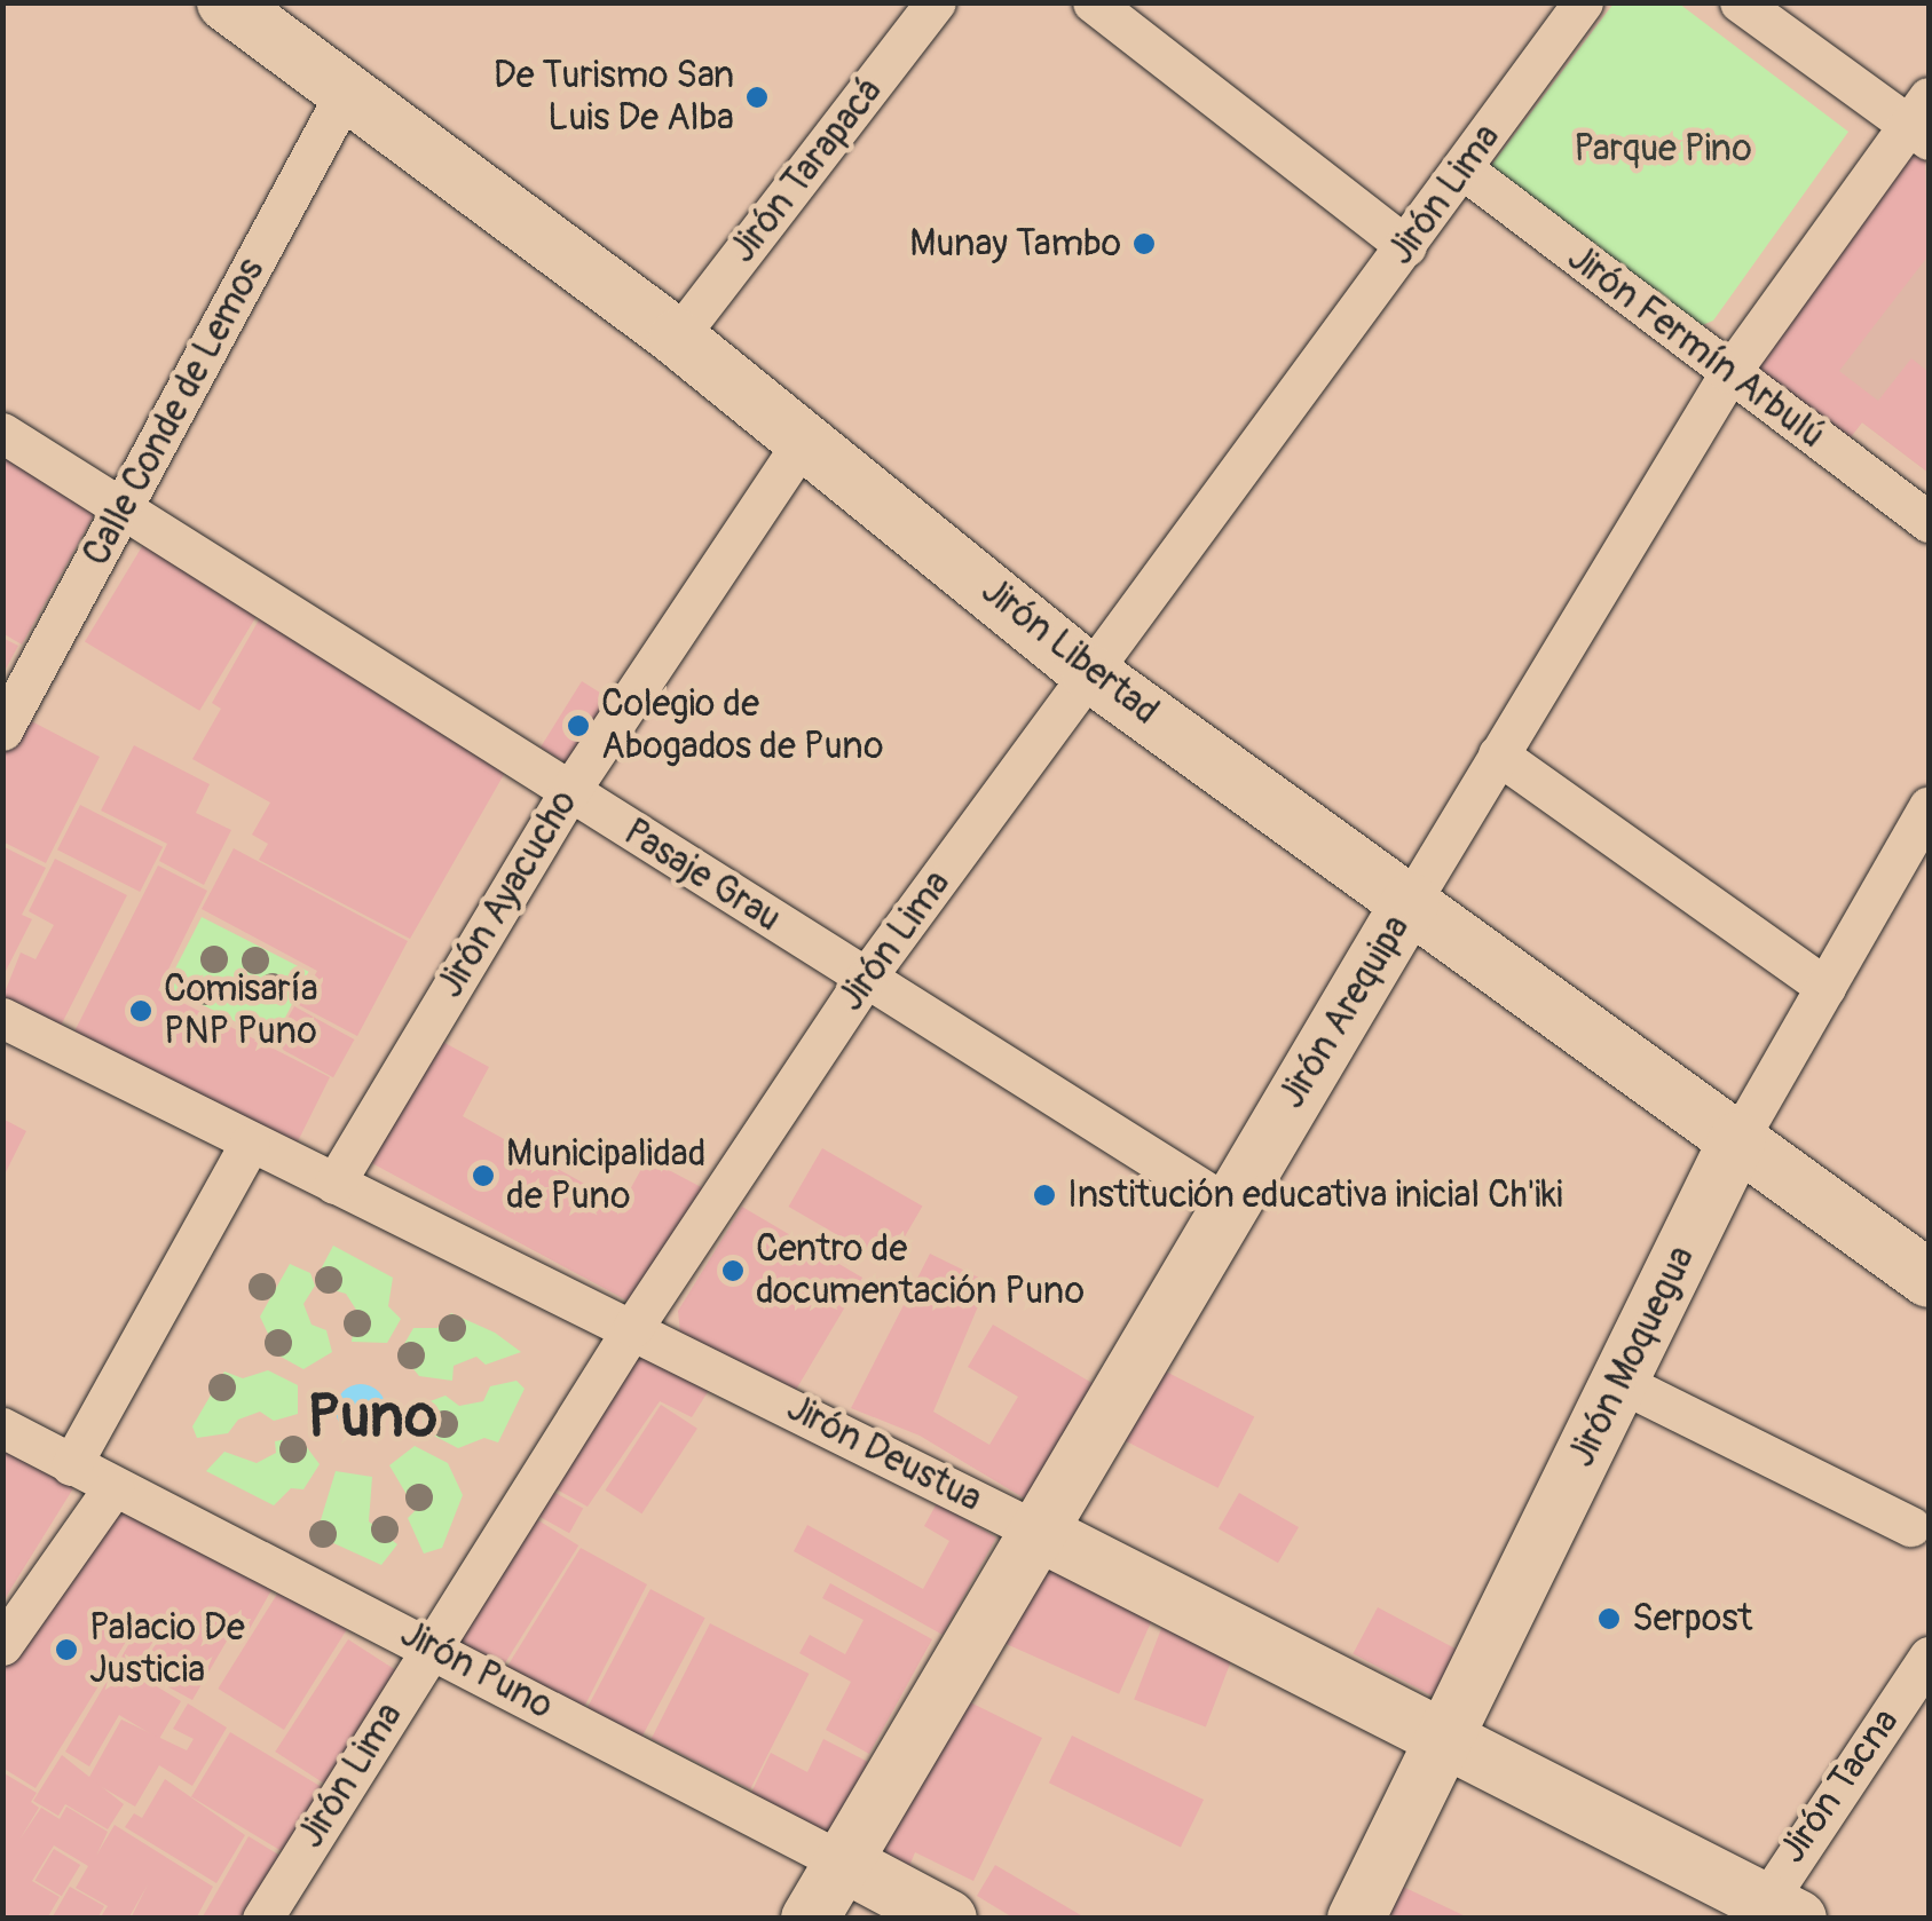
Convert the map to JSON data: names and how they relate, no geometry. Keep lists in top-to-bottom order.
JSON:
{
  "streets": {
    "street": [
      "Jirón Tarapacá",
      "Jirón Lima",
      "Jirón Fermín Arbulú",
      "Calle Conde de Lemos",
      "Jirón Libertad",
      "Pasaje Grau",
      "Jirón Ayacucho",
      "Jirón Arequipa",
      "Jirón Moquegua",
      "Jirón Deustua",
      "Jirón Puno",
      "Jirón Tacna"
    ]
  },
  "crossings": [
    ["Jirón Tarapacá", "Jirón Libertad"],
    ["Jirón Lima", "Jirón Fermín Arbulú"],
    ["Jirón Lima", "Jirón Libertad"],
    ["Jirón Lima", "Pasaje Grau"],
    ["Jirón Lima", "Jirón Deustua"],
    ["Jirón Lima", "Jirón Puno"],
    ["Jirón Fermín Arbulú", "Jirón Arequipa"],
    ["Calle Conde de Lemos", "Jirón Libertad"],
    ["Calle Conde de Lemos", "Pasaje Grau"],
    ["Jirón Libertad", "Jirón Ayacucho"],
    ["Jirón Libertad", "Jirón Arequipa"],
    ["Jirón Libertad", "Jirón Moquegua"],
    ["Pasaje Grau", "Jirón Ayacucho"],
    ["Pasaje Grau", "Jirón Arequipa"],
    ["Jirón Ayacucho", "Jirón Deustua"],
    ["Jirón Arequipa", "Jirón Deustua"],
    ["Jirón Arequipa", "Jirón Puno"],
    ["Jirón Moquegua", "Jirón Deustua"],
    ["Jirón Deustua", "Jirón Tacna"]
  ],
  "districts": ["Puno"],
  "parks": ["Parque Pino"],
  "places": [
    "De Turismo San Luis De Alba",
    "Munay Tambo",
    "Colegio de Abogados de Puno",
    "Comisaría PNP Puno",
    "Municipalidad de Puno",
    "Institución educativa inicial Ch'iki",
    "Centro de documentación Puno",
    "Serpost",
    "Palacio De Justicia"
  ]
}
